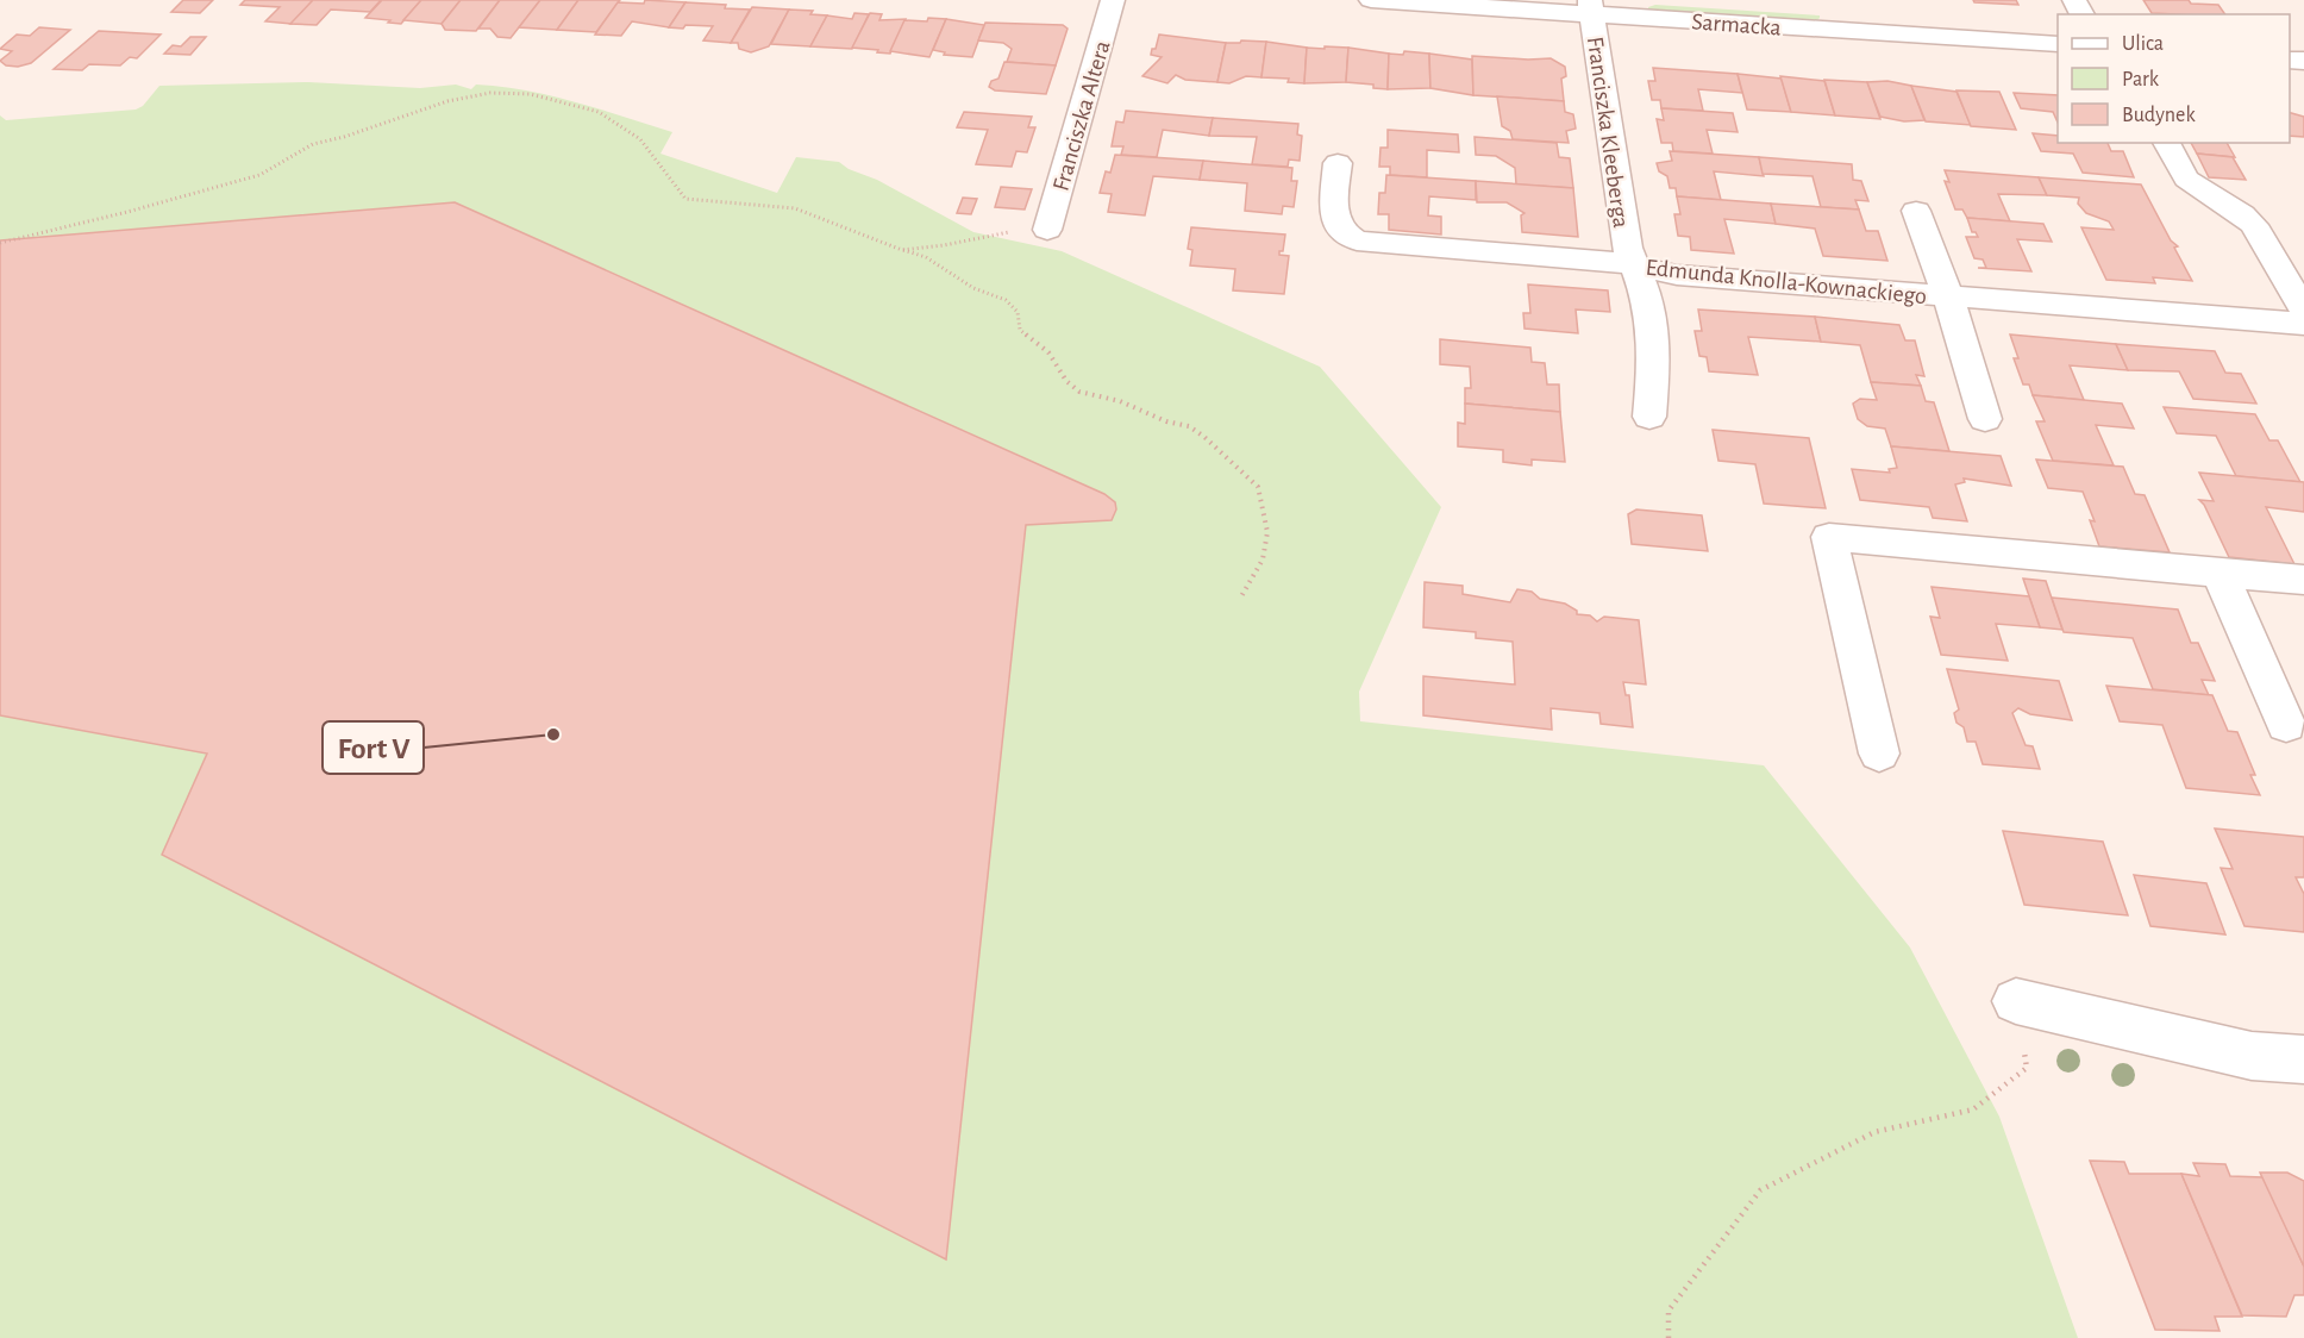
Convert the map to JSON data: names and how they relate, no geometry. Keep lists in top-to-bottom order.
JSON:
{
  "streets": {
    "street": [
      "Sarmacka",
      "Franciszka Altera",
      "Franciszka Kleeberga",
      "Edmunda Knolla-Kownackiego"
    ]
  },
  "crossings": [
    ["Sarmacka", "Franciszka Kleeberga"],
    ["Franciszka Kleeberga", "Edmunda Knolla-Kownackiego"]
  ],
  "places": ["Fort V"],
  "legend": ["Ulica", "Park", "Budynek"]
}
